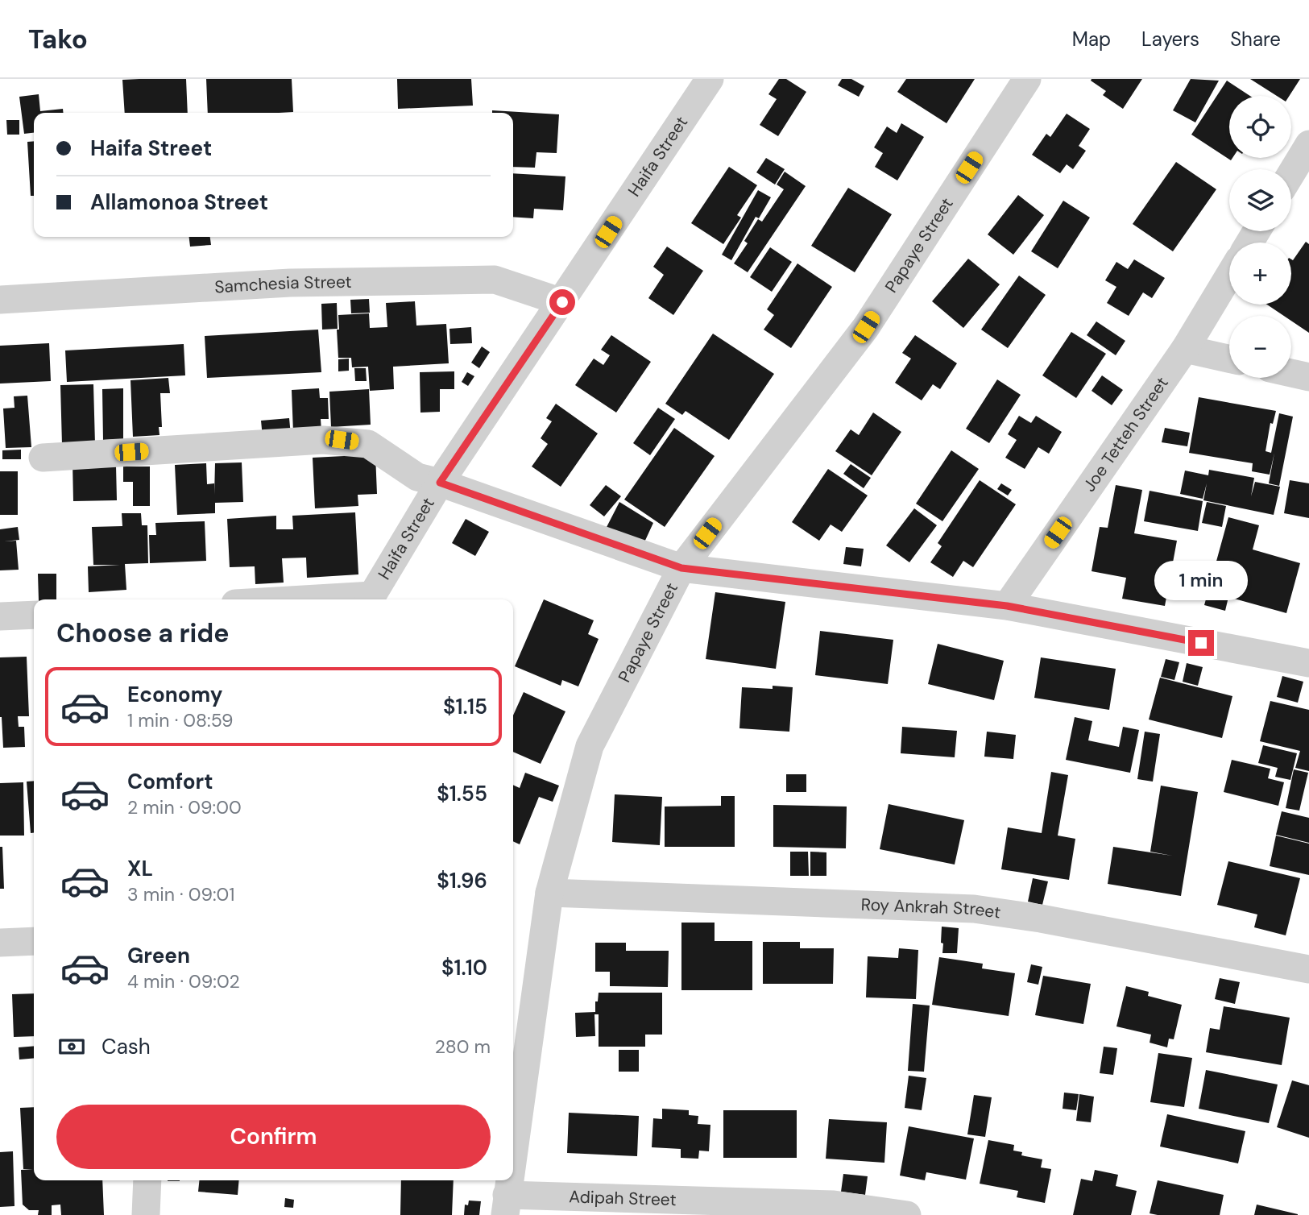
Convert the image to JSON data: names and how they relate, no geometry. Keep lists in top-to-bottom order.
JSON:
{
  "streets": {
    "street": [
      "Haifa Street",
      "Papaye Street",
      "Samchesia Street",
      "Joe Tetteh Street",
      "Roy Ankrah Street",
      "Adipah Street"
    ]
  },
  "crossings": [
    ["Haifa Street", "Samchesia Street"],
    ["Papaye Street", "Roy Ankrah Street"],
    ["Papaye Street", "Adipah Street"]
  ],
  "page": {
    "header": "Tako",
    "nav": ["Map", "Layers", "Share"],
    "map_buttons": ["+", "−"],
    "banner": ["Haifa Street", "Allamonoa Street"],
    "bubble": "1 min",
    "heading": "Choose a ride",
    "list": [
      {
        "name": "Economy",
        "note": "1 min · 08:59",
        "value": "$1.15"
      },
      {
        "name": "Comfort",
        "note": "2 min · 09:00",
        "value": "$1.55"
      },
      {
        "name": "XL",
        "note": "3 min · 09:01",
        "value": "$1.96"
      },
      {
        "name": "Green",
        "note": "4 min · 09:02",
        "value": "$1.10"
      }
    ],
    "pay": ["Cash", "280 m"],
    "buttons": "Confirm"
  }
}
